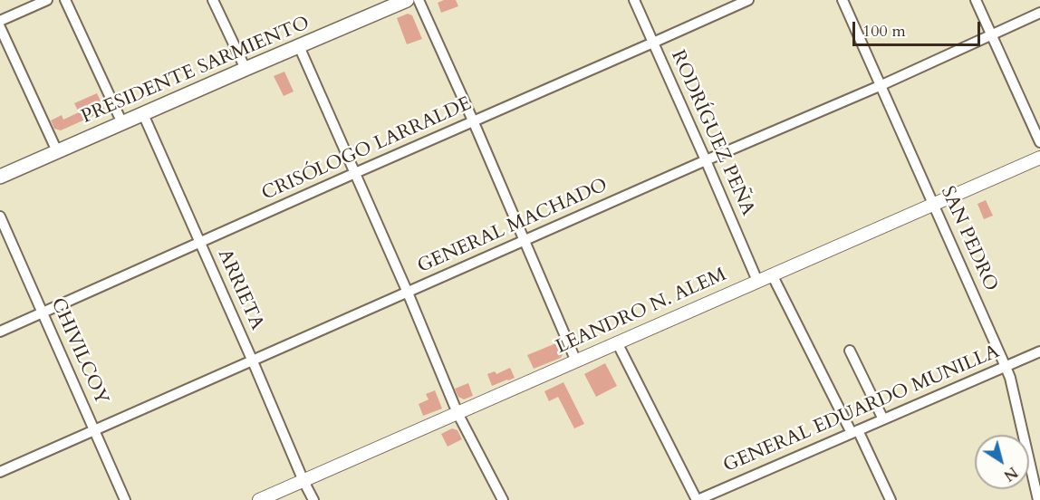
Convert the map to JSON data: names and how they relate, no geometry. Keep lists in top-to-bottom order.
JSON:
{
  "streets": {
    "main road": ["PRESIDENTE SARMIENTO"],
    "street": [
      "RODRÍGUEZ PEÑA",
      "CRISÓLOGO LARRALDE",
      "GENERAL MACHADO",
      "SAN PEDRO",
      "ARRIETA",
      "LEANDRO N. ALEM",
      "CHIVILCOY",
      "GENERAL EDUARDO MUNILLA"
    ]
  },
  "crossings": [
    ["PRESIDENTE SARMIENTO", "ARRIETA"],
    ["RODRÍGUEZ PEÑA", "CRISÓLOGO LARRALDE"],
    ["RODRÍGUEZ PEÑA", "GENERAL MACHADO"],
    ["RODRÍGUEZ PEÑA", "LEANDRO N. ALEM"],
    ["CRISÓLOGO LARRALDE", "ARRIETA"],
    ["CRISÓLOGO LARRALDE", "CHIVILCOY"],
    ["GENERAL MACHADO", "SAN PEDRO"],
    ["GENERAL MACHADO", "ARRIETA"],
    ["GENERAL MACHADO", "CHIVILCOY"],
    ["SAN PEDRO", "LEANDRO N. ALEM"],
    ["SAN PEDRO", "GENERAL EDUARDO MUNILLA"],
    ["ARRIETA", "LEANDRO N. ALEM"]
  ],
  "scale_bar": "100 m",
  "north": "bottom right"
}
